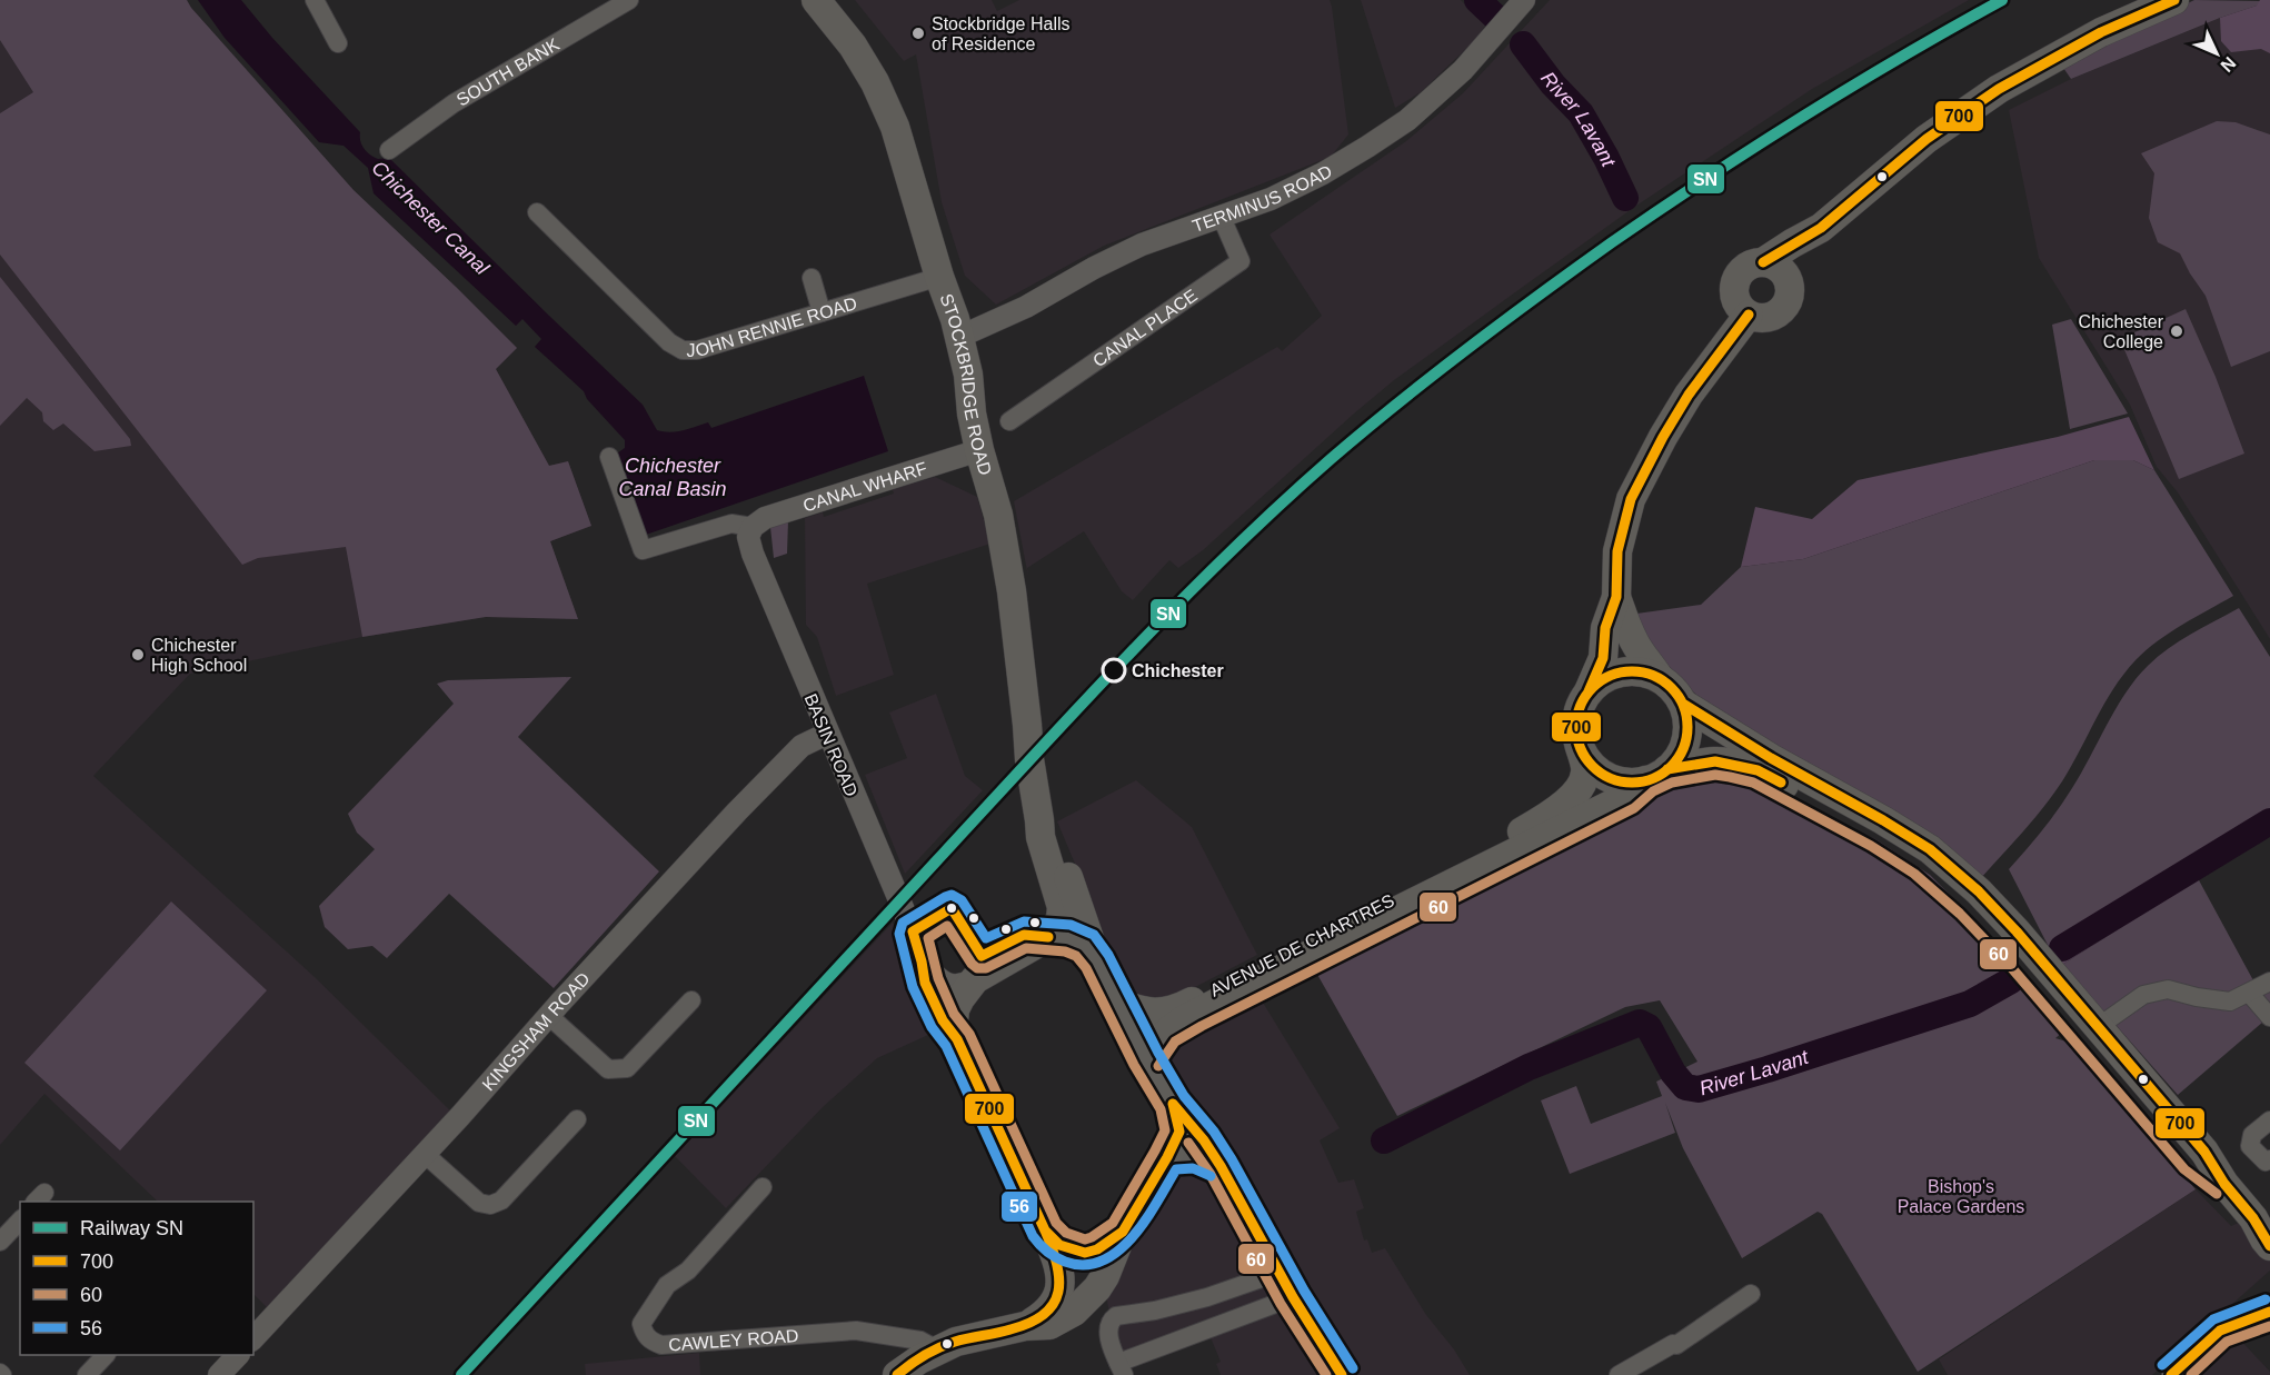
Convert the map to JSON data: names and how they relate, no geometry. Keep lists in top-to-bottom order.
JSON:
{
  "streets": {
    "main road": ["STOCKBRIDGE ROAD", "AVENUE DE CHARTRES"],
    "street": [
      "SOUTH BANK",
      "TERMINUS ROAD",
      "JOHN RENNIE ROAD",
      "CANAL PLACE",
      "CANAL WHARF",
      "BASIN ROAD",
      "KINGSHAM ROAD",
      "CAWLEY ROAD"
    ]
  },
  "crossings": [
    ["TERMINUS ROAD", "CANAL PLACE"],
    ["TERMINUS ROAD", "STOCKBRIDGE ROAD"],
    ["JOHN RENNIE ROAD", "STOCKBRIDGE ROAD"],
    ["STOCKBRIDGE ROAD", "CANAL WHARF"],
    ["CANAL WHARF", "BASIN ROAD"],
    ["BASIN ROAD", "KINGSHAM ROAD"]
  ],
  "water": ["River Lavant", "Chichester Canal", "Chichester Canal Basin"],
  "parks": ["Bishop's Palace Gardens"],
  "places": [
    "Stockbridge Halls of Residence",
    "Chichester College",
    "Chichester High School",
    "Chichester"
  ],
  "lines": [
    "rail line SN",
    "transit line 700",
    "transit line 60",
    "transit line 56"
  ],
  "legend": [
    "Railway SN",
    "700",
    "60",
    "56"
  ],
  "north": "bottom right"
}
